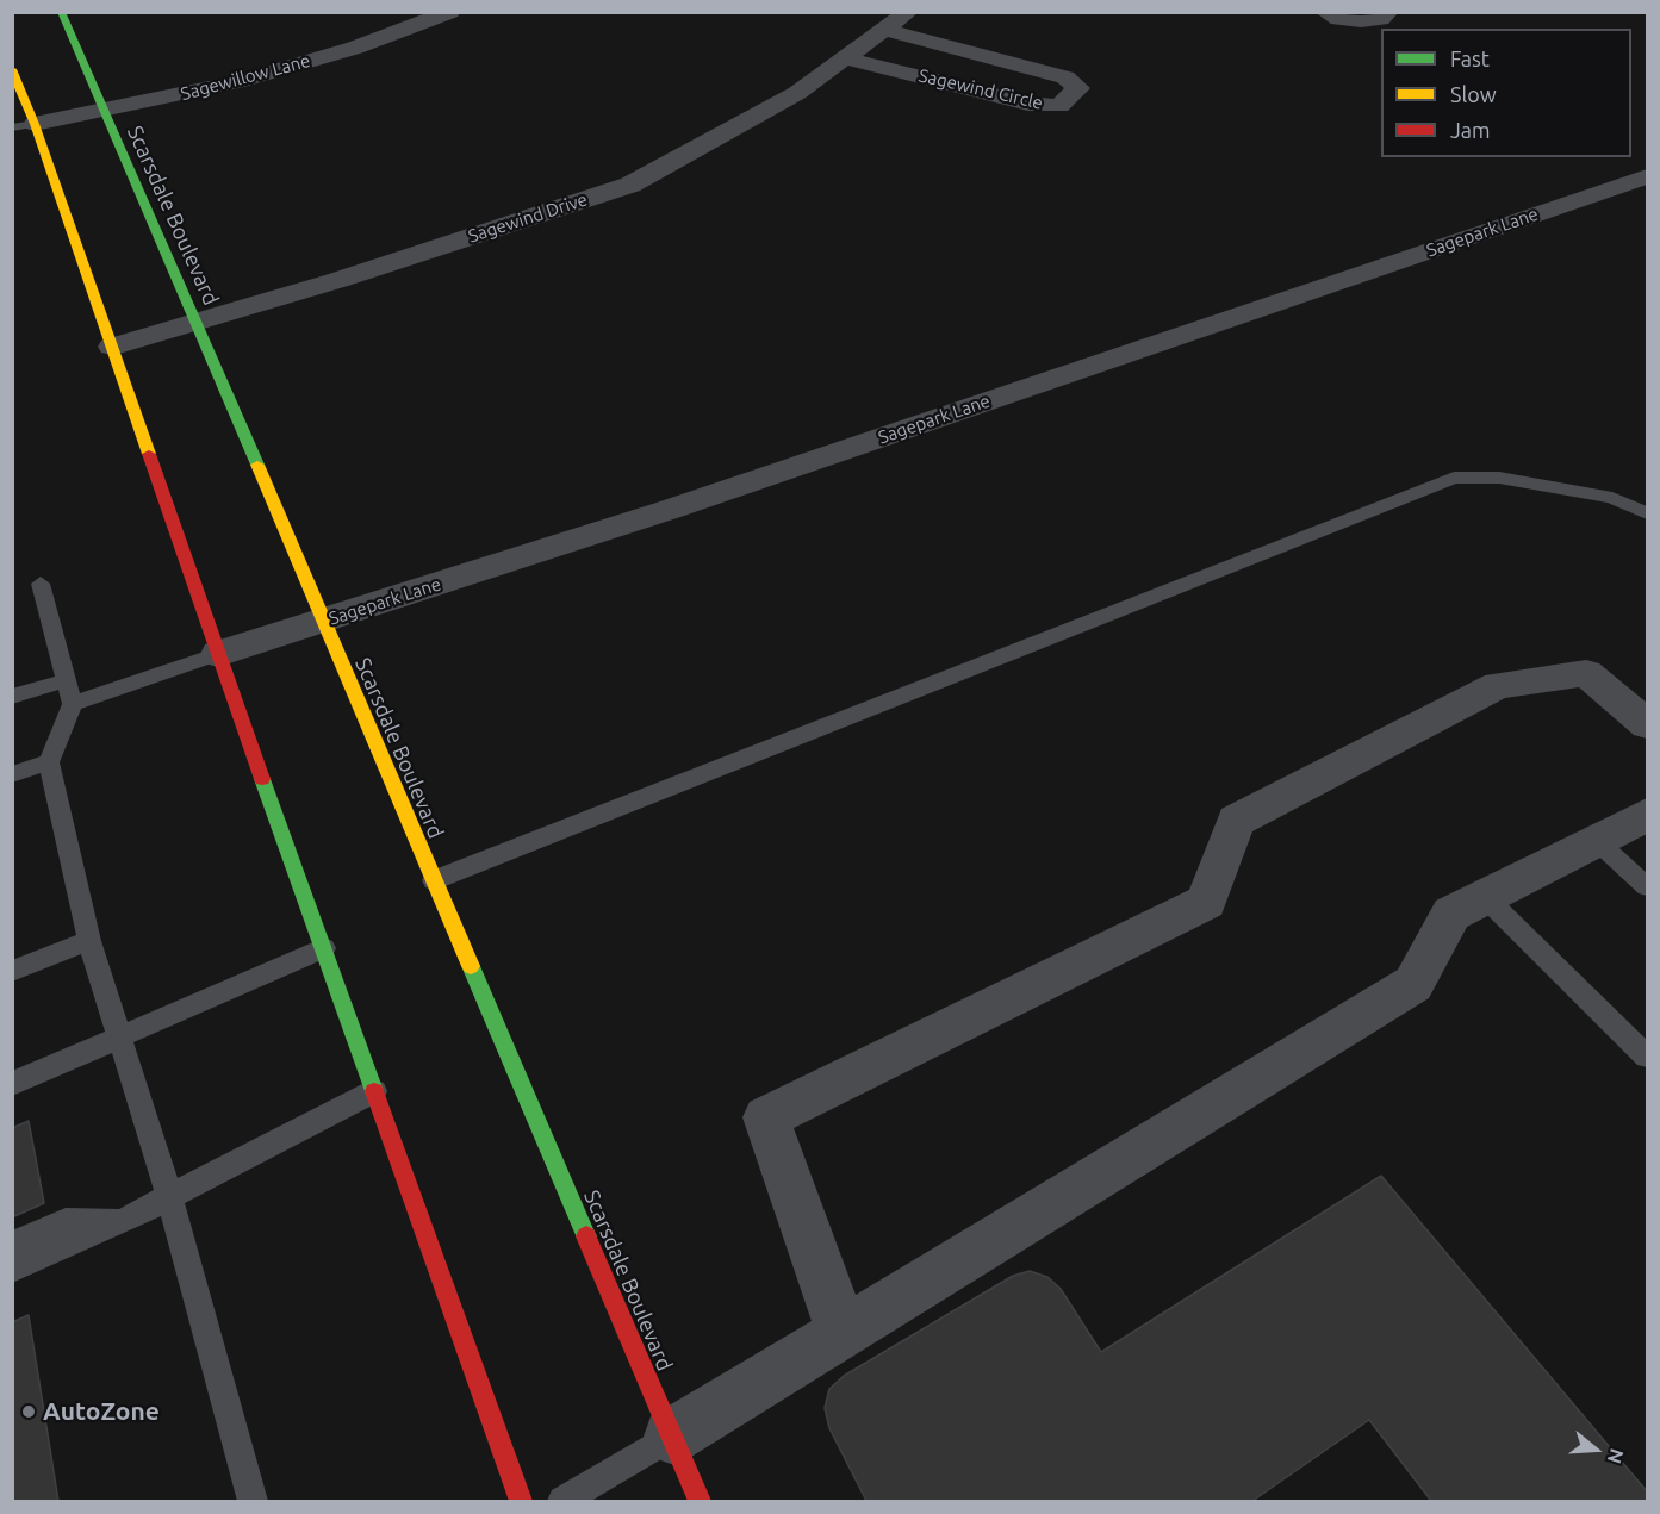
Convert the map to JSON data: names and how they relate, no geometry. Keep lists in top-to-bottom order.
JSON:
{
  "streets": {
    "main road": ["Scarsdale Boulevard"],
    "street": [
      "Sagewillow Lane",
      "Sagewind Circle",
      "Sagewind Drive",
      "Sagepark Lane"
    ]
  },
  "crossings": [
    ["Sagewillow Lane", "Scarsdale Boulevard"],
    ["Sagewind Circle", "Sagewind Drive"],
    ["Scarsdale Boulevard", "Sagewind Drive"],
    ["Scarsdale Boulevard", "Sagepark Lane"]
  ],
  "places": ["AutoZone"],
  "legend": ["Fast", "Slow", "Jam"],
  "north": "right"
}
